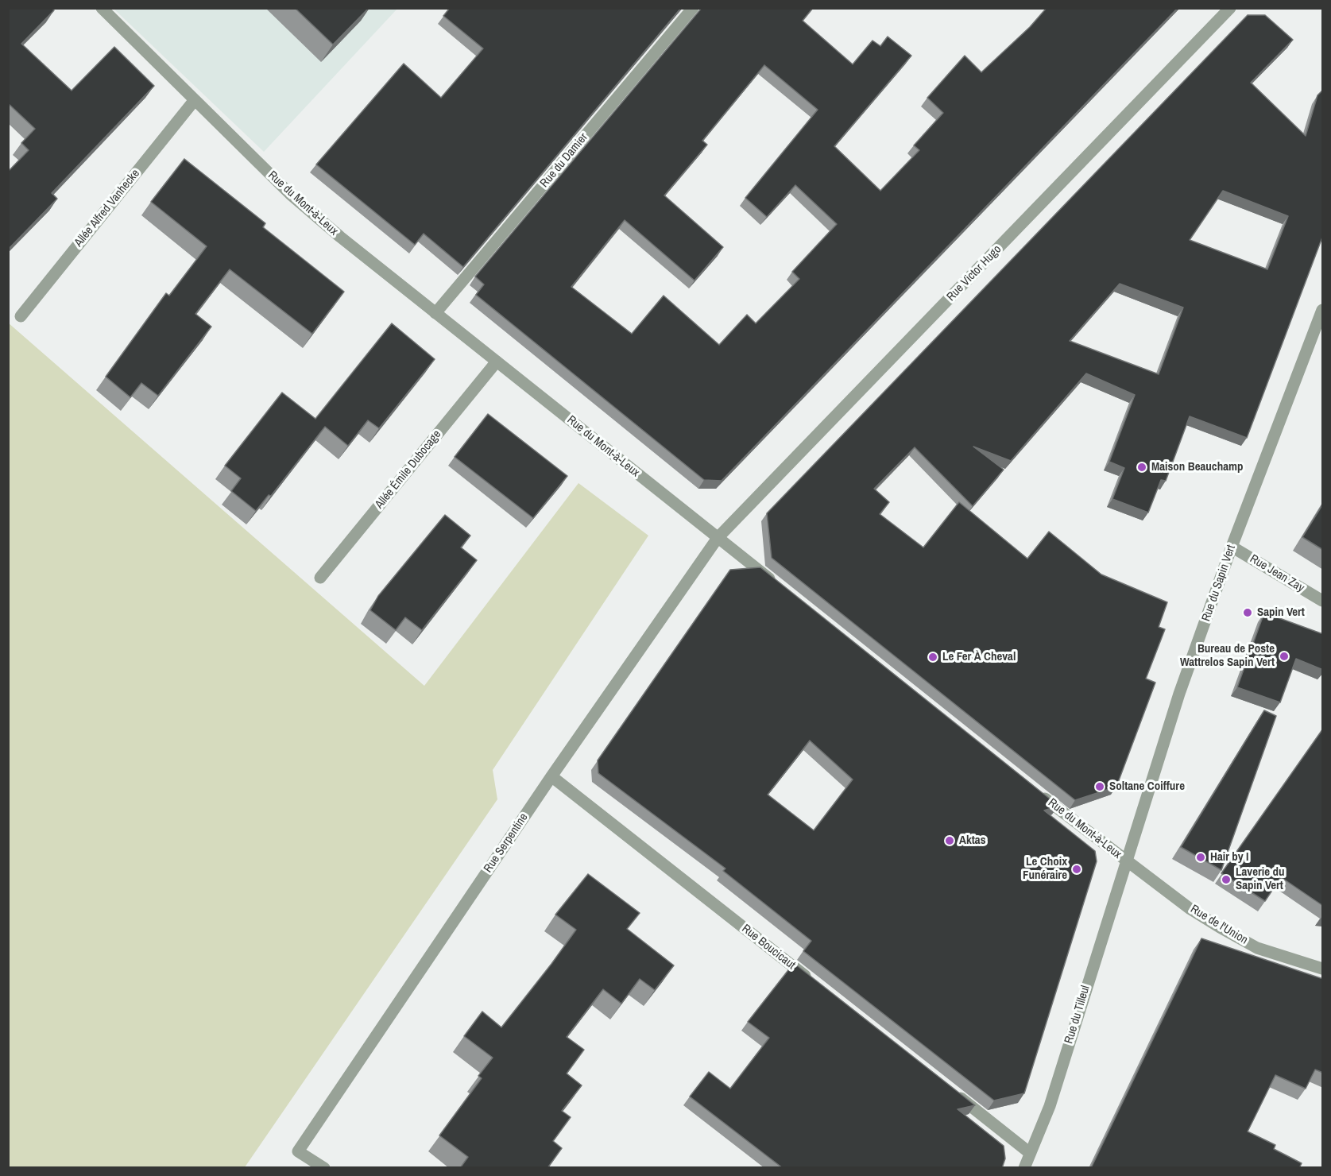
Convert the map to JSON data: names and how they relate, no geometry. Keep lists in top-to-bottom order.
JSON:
{
  "streets": {
    "street": [
      "Rue du Damier",
      "Rue du Mont-à-Leux",
      "Allée Alfred Vanhecke",
      "Rue Victor Hugo",
      "Allée Émile Dubocage",
      "Rue Jean Zay",
      "Rue du Sapin Vert",
      "Rue Serpentine",
      "Rue de l'Union",
      "Rue Boucicaut",
      "Rue du Tilleul"
    ]
  },
  "crossings": [
    ["Rue du Damier", "Rue du Mont-à-Leux"],
    ["Rue du Mont-à-Leux", "Allée Alfred Vanhecke"],
    ["Rue du Mont-à-Leux", "Rue Victor Hugo"],
    ["Rue du Mont-à-Leux", "Allée Émile Dubocage"],
    ["Rue du Mont-à-Leux", "Rue du Sapin Vert"],
    ["Rue du Mont-à-Leux", "Rue Serpentine"],
    ["Rue du Mont-à-Leux", "Rue de l'Union"],
    ["Rue du Mont-à-Leux", "Rue du Tilleul"],
    ["Rue Victor Hugo", "Rue Serpentine"],
    ["Rue Jean Zay", "Rue du Sapin Vert"],
    ["Rue du Sapin Vert", "Rue de l'Union"],
    ["Rue du Sapin Vert", "Rue du Tilleul"],
    ["Rue Serpentine", "Rue Boucicaut"],
    ["Rue de l'Union", "Rue du Tilleul"]
  ],
  "places": [
    "Maison Beauchamp",
    "Sapin Vert",
    "Bureau de Poste Wattrelos Sapin Vert",
    "Le Fer À Cheval",
    "Soltane Coiffure",
    "Aktas",
    "Hair by I",
    "Le Choix Funéraire",
    "Laverie du Sapin Vert"
  ]
}
